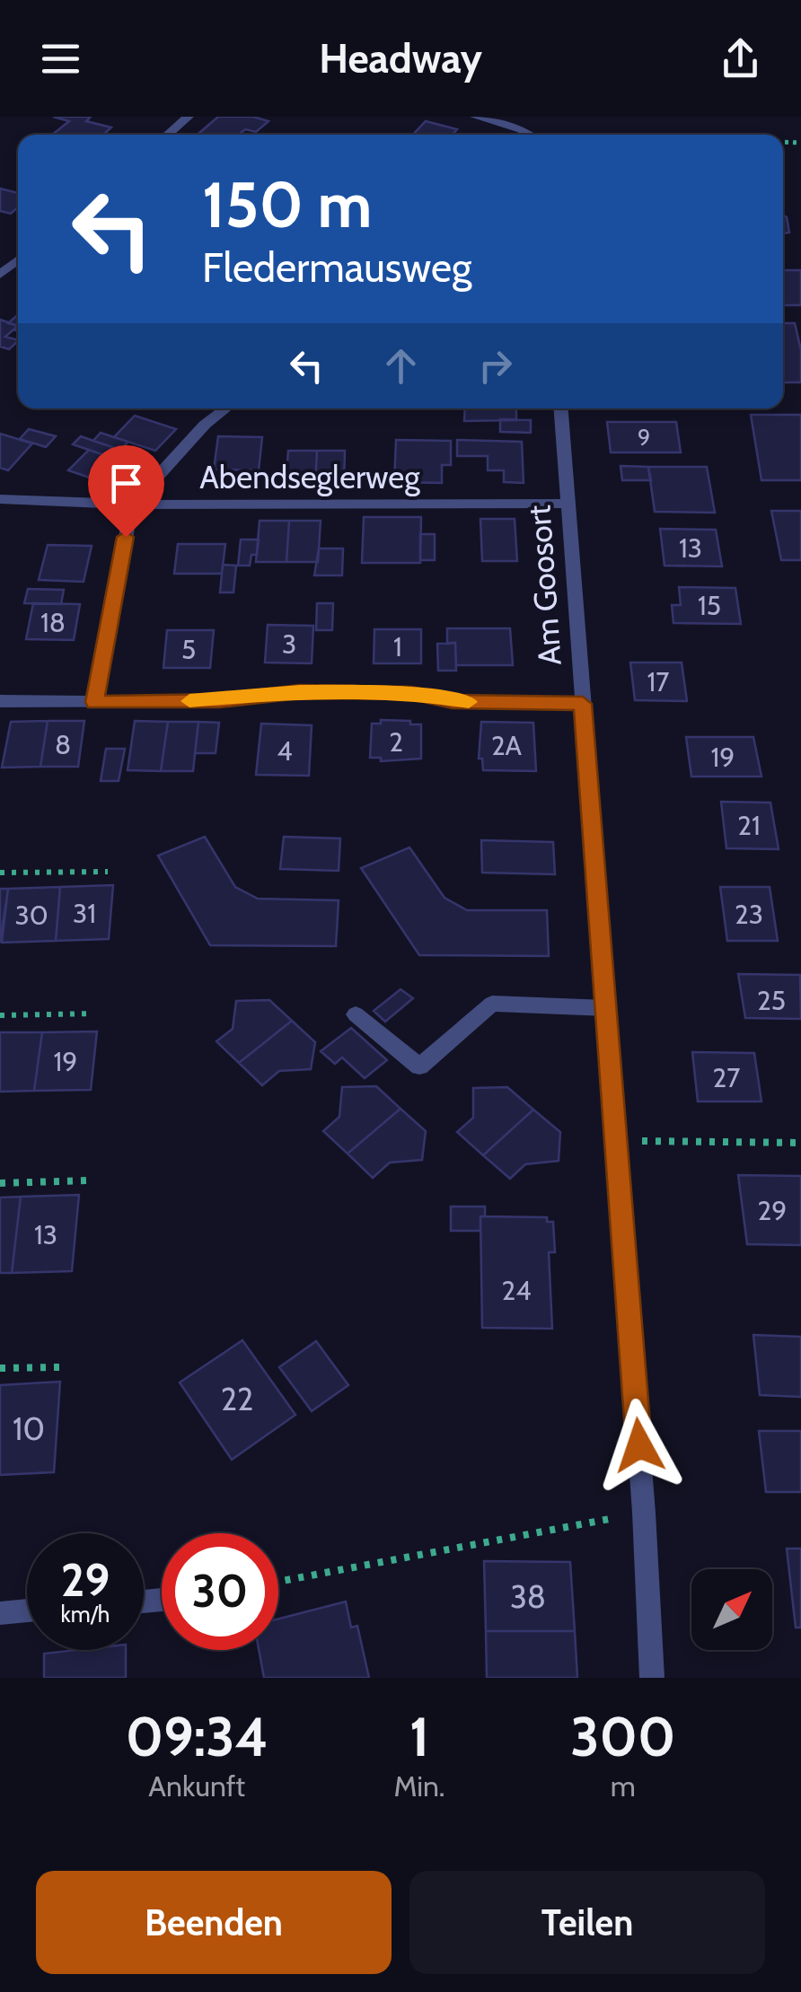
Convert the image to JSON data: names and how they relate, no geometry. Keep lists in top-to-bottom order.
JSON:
{
  "streets": {
    "street": ["Abendseglerweg", "Am Goosort"]
  },
  "crossings": [
    ["Abendseglerweg", "Am Goosort"]
  ],
  "house_numbers": [
    "9",
    "13",
    "15",
    "18",
    "3",
    "1",
    "5",
    "17",
    "2",
    "8",
    "2A",
    "4",
    "19",
    "21",
    "31",
    "23",
    "30",
    "25",
    "19",
    "27",
    "29",
    "13",
    "24",
    "22",
    "10",
    "38"
  ],
  "north": "top right",
  "page": {
    "header": "Headway",
    "turn": ["150 m", "Fledermausweg"],
    "speed": "29 km/h",
    "limit": "30",
    "eta": [
      "09:34",
      "Ankunft",
      "1",
      "Min.",
      "300",
      "m"
    ],
    "buttons": ["Beenden", "Teilen"]
  }
}
